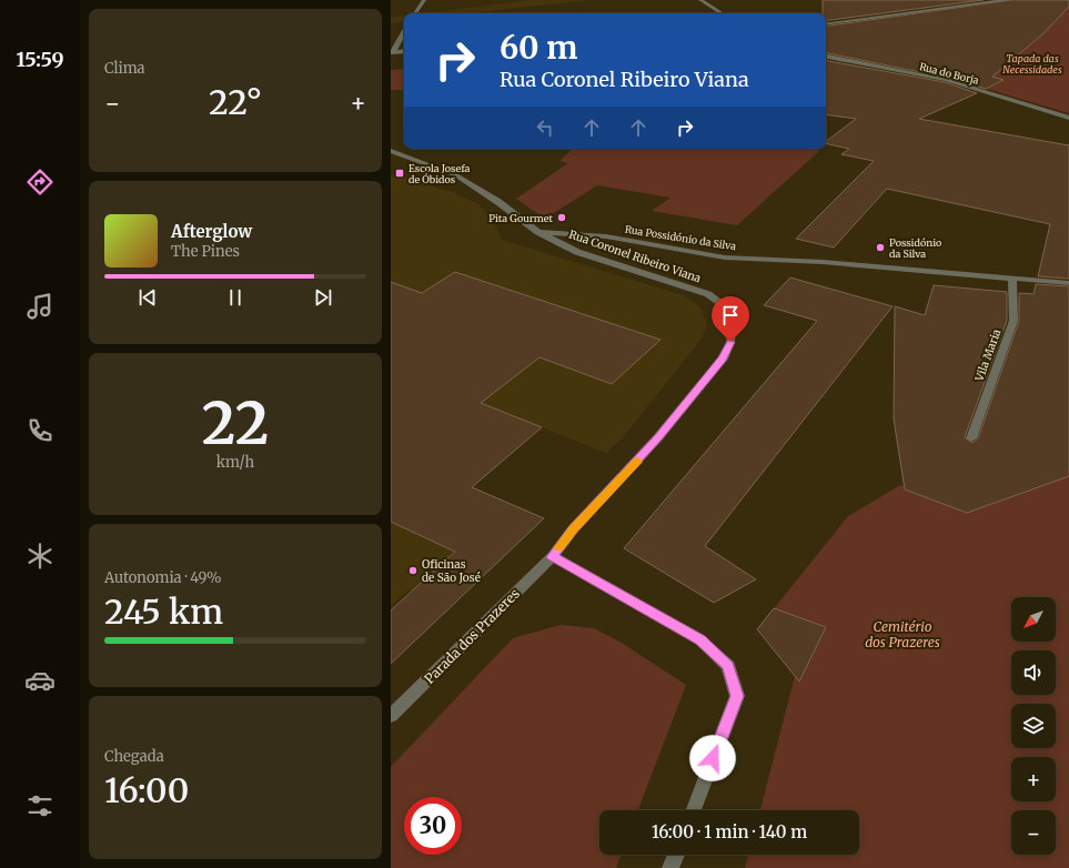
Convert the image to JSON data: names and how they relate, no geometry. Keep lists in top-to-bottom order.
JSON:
{
  "streets": {
    "street": [
      "Rua do Borja",
      "Rua Possidónio da Silva",
      "Rua Coronel Ribeiro Viana",
      "Vila Maria",
      "Parada dos Prazeres"
    ]
  },
  "crossings": [
    ["Rua Possidónio da Silva", "Rua Coronel Ribeiro Viana"],
    ["Rua Possidónio da Silva", "Vila Maria"],
    ["Rua Coronel Ribeiro Viana", "Parada dos Prazeres"]
  ],
  "parks": ["Tapada das Necessidades", "Cemitério dos Prazeres"],
  "places": {
    "transit": ["Escola Josefa de Óbidos"],
    "other": ["Pita Gourmet", "Possidónio da Silva", "Oficinas de São José"]
  },
  "north": "bottom left",
  "page": {
    "tabs": "15:59",
    "tile": [
      "Clima",
      ["22", "km/h"],
      ["Autonomia · 49%", "245 km"],
      ["Chegada", "16:00"]
    ],
    "turn": ["60 m", "Rua Coronel Ribeiro Viana"],
    "heat": ["−", "22°", "+"],
    "song": ["Afterglow", "The Pines"],
    "map_buttons": ["+", "−"],
    "limit": "30",
    "trip": "16:00 · 1 min · 140 m"
  }
}
